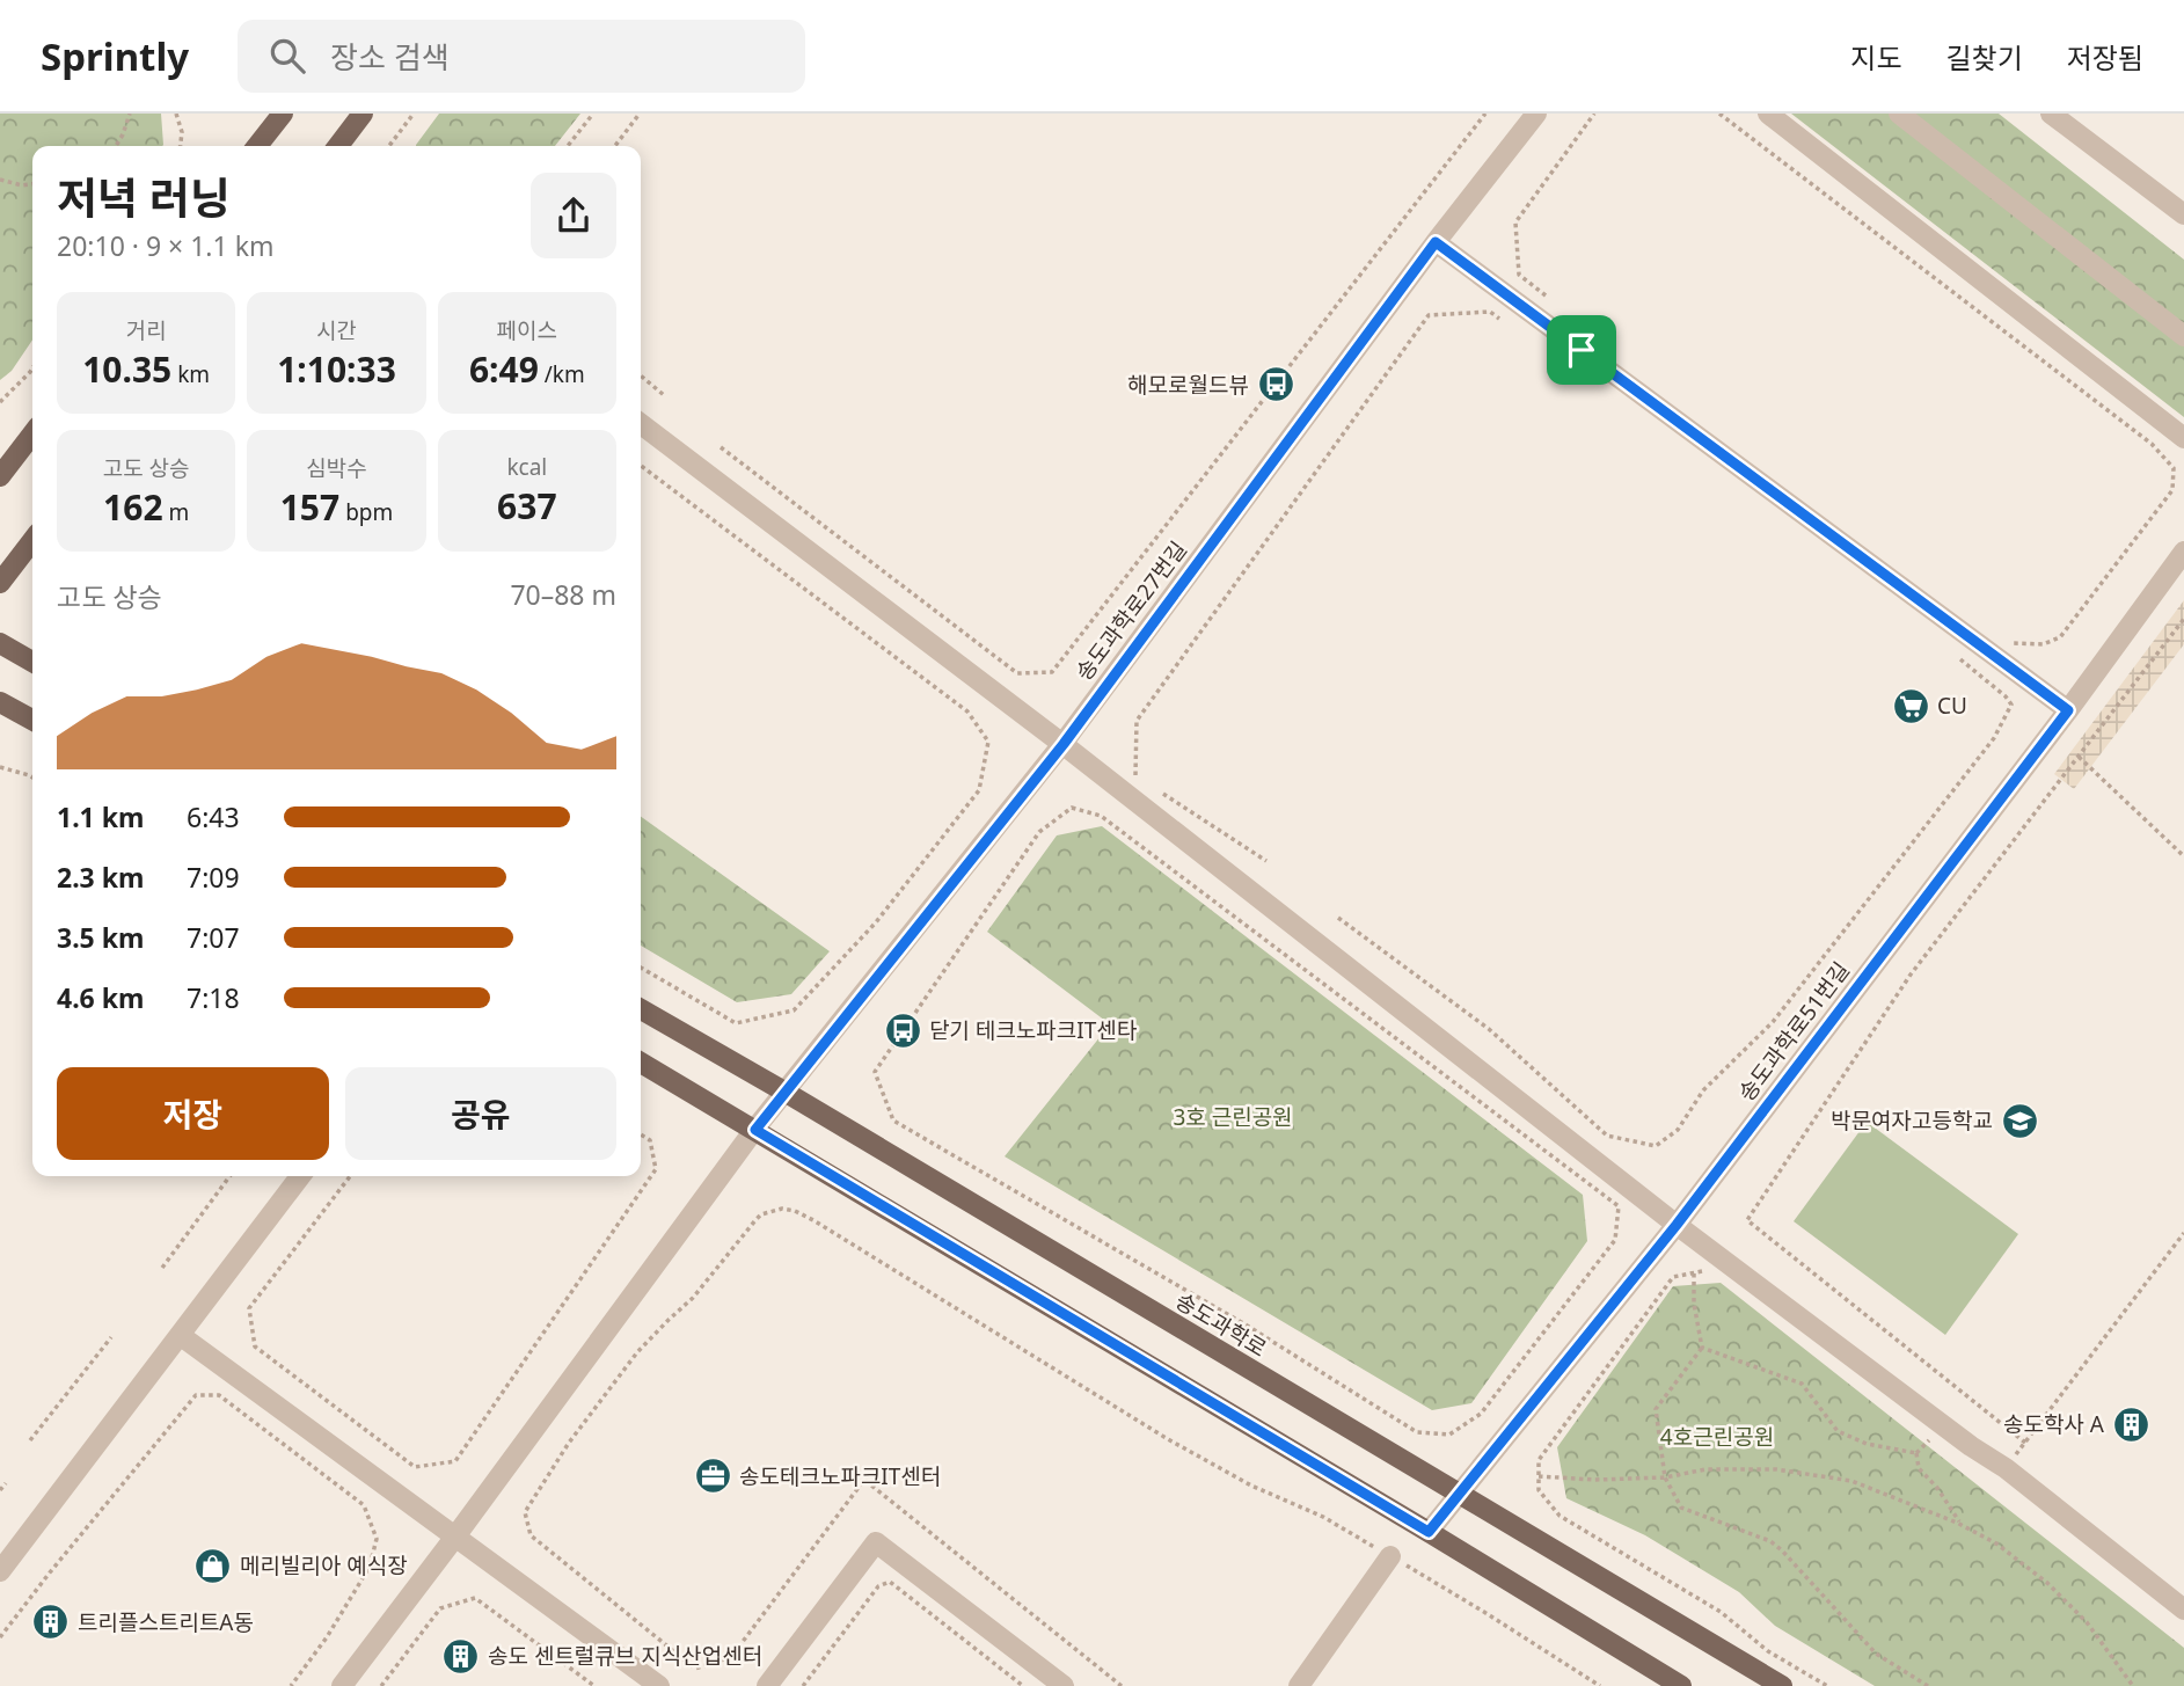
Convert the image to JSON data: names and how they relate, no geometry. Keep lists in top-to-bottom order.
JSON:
{
  "streets": {
    "main road": ["송도과학로"],
    "street": ["송도과학로27번길", "송도과학로51번길"]
  },
  "crossings": [
    ["송도과학로27번길", "송도과학로"],
    ["송도과학로51번길", "송도과학로"]
  ],
  "parks": ["3호 근린공원", "4호근린공원"],
  "places": {
    "bus stop": ["해모로월드뷰", "닫기 테크노파크IT센타"],
    "supermarket": ["CU"],
    "school or university": ["박문여자고등학교"],
    "building": ["송도학사 A", "트리플스트리트A동", "송도 센트럴큐브 지식산업센터"],
    "office": ["송도테크노파크IT센터"],
    "shop": ["메리빌리아 예식장"]
  },
  "page": {
    "header": "Sprintly",
    "search": "장소 검색",
    "nav": ["지도", "길찾기", "저장됨"],
    "heading": ["저녁 러닝", "20:10 · 9 × 1.1 km"],
    "stats": [
      ["거리", "10.35 km"],
      ["시간", "1:10:33"],
      ["페이스", "6:49 /km"],
      ["고도 상승", "162 m"],
      ["심박수", "157 bpm"],
      ["kcal", "637"]
    ],
    "chart": ["고도 상승", "70–88 m"],
    "list": [
      {
        "name": "1.1 km",
        "note": "6:43"
      },
      {
        "name": "2.3 km",
        "note": "7:09"
      },
      {
        "name": "3.5 km",
        "note": "7:07"
      },
      {
        "name": "4.6 km",
        "note": "7:18"
      }
    ],
    "buttons": ["저장", "공유"]
  }
}
